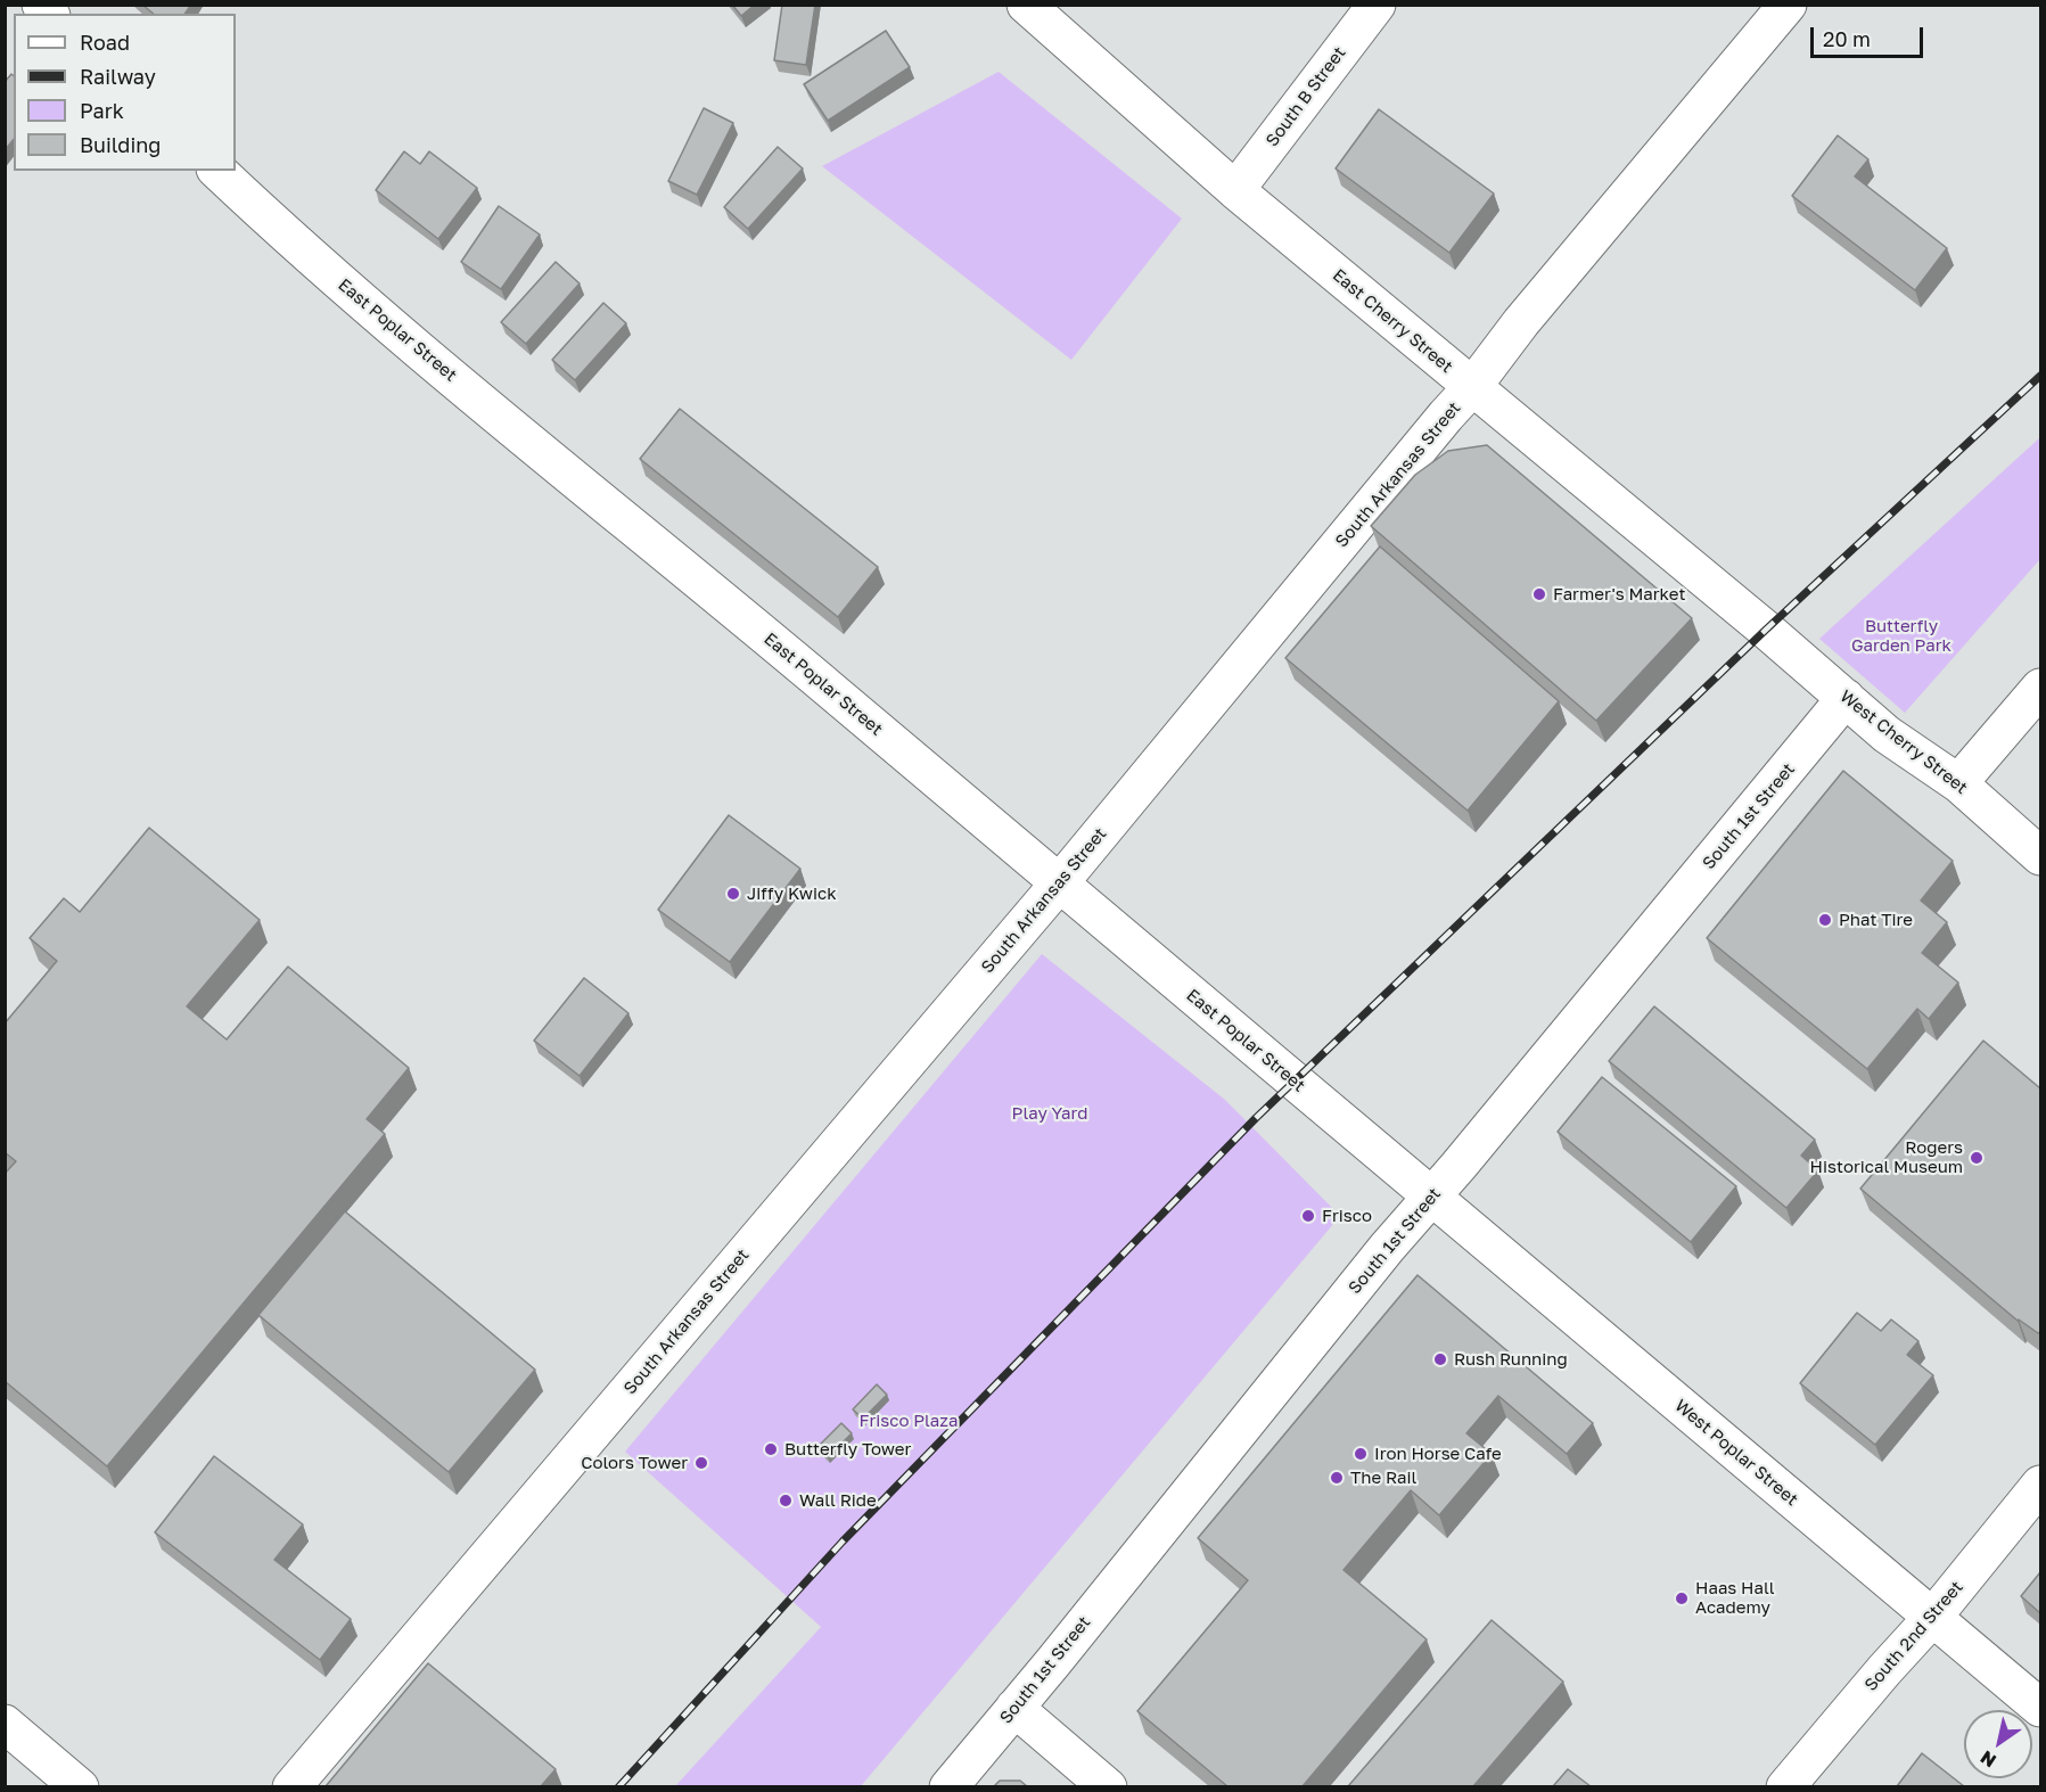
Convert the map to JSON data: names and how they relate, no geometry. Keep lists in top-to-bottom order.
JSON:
{
  "streets": {
    "street": [
      "South B Street",
      "East Cherry Street",
      "East Poplar Street",
      "South Arkansas Street",
      "West Cherry Street",
      "South 1st Street",
      "West Poplar Street",
      "South 2nd Street"
    ]
  },
  "crossings": [
    ["South B Street", "East Cherry Street"],
    ["East Cherry Street", "South Arkansas Street"],
    ["East Cherry Street", "West Cherry Street"],
    ["East Poplar Street", "South Arkansas Street"],
    ["East Poplar Street", "South 1st Street"],
    ["East Poplar Street", "West Poplar Street"],
    ["West Cherry Street", "South 1st Street"],
    ["South 1st Street", "West Poplar Street"],
    ["West Poplar Street", "South 2nd Street"]
  ],
  "parks": ["Butterfly Garden Park", "Play Yard", "Frisco Plaza"],
  "places": [
    "Farmer's Market",
    "Jiffy Kwick",
    "Phat Tire",
    "Rogers Historical Museum",
    "Frisco",
    "Rush Running",
    "Butterfly Tower",
    "Iron Horse Cafe",
    "Colors Tower",
    "The Rail",
    "Wall Ride",
    "Haas Hall Academy"
  ],
  "legend": [
    "Road",
    "Railway",
    "Park",
    "Building"
  ],
  "scale_bar": "20 m",
  "north": "bottom left"
}
